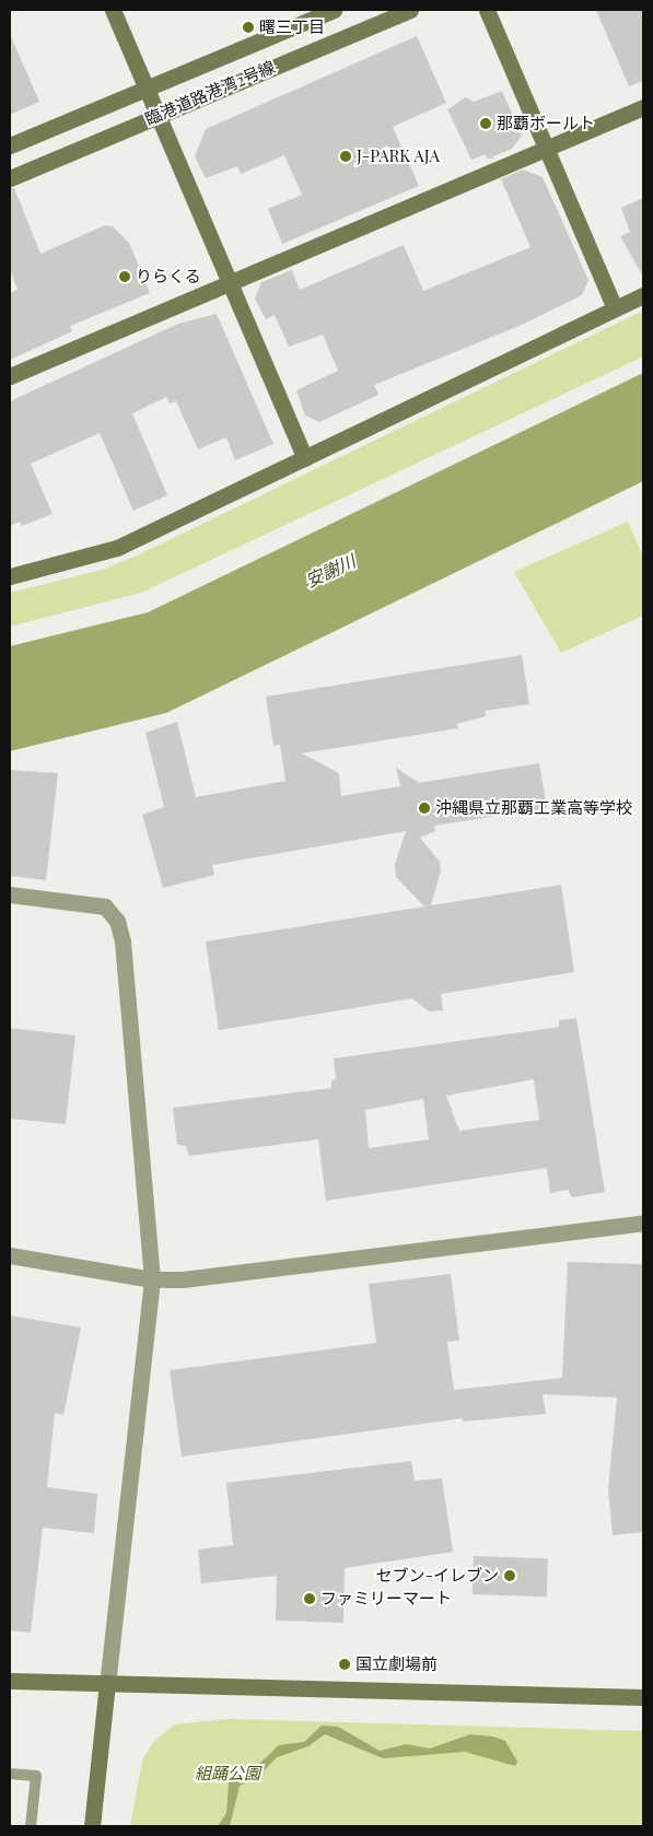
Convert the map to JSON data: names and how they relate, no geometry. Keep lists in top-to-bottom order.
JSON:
{
  "streets": {
    "street": ["臨港道路港湾2号線"]
  },
  "water": ["安謝川"],
  "parks": ["組踊公園"],
  "places": [
    "曙三丁目",
    "那覇ボールト",
    "J-PARK AJA",
    "りらくる",
    "沖縄県立那覇工業高等学校",
    "セブン-イレブン",
    "ファミリーマート",
    "国立劇場前"
  ]
}
